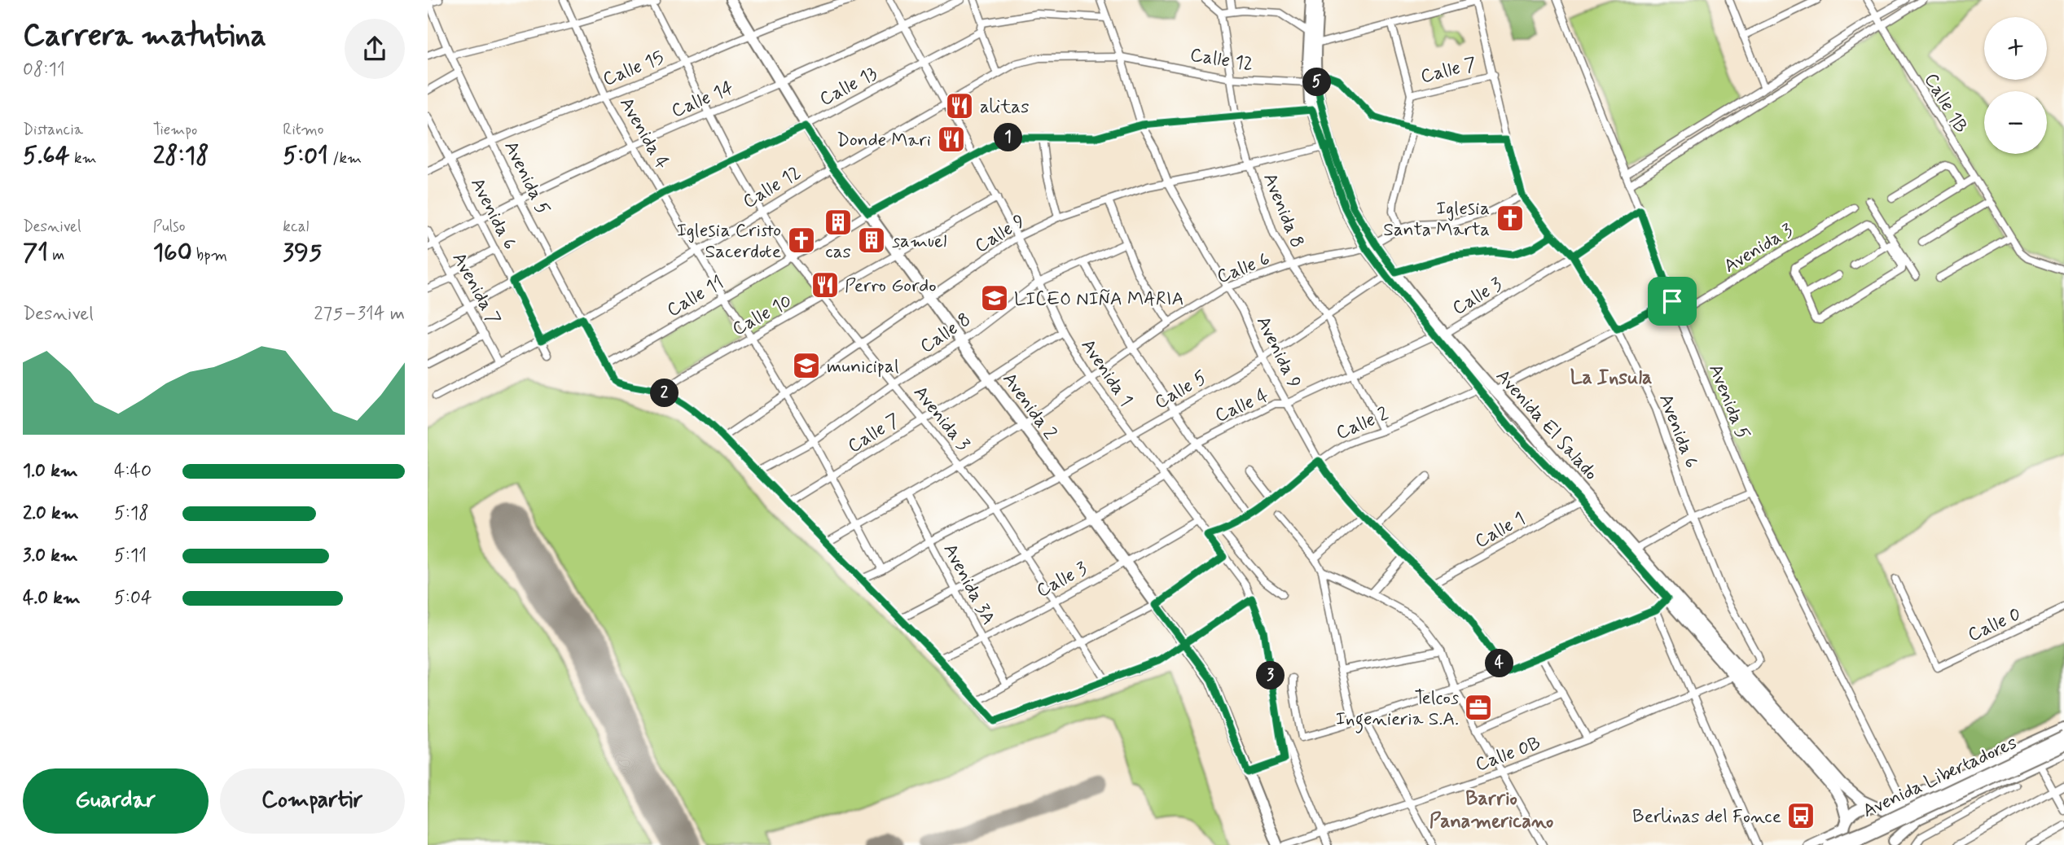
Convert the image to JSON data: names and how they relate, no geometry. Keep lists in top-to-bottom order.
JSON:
{
  "streets": {
    "main road": ["Avenida 2", "Avenida El Salado", "Avenida Libertadores"],
    "street": [
      "Calle 12",
      "Calle 15",
      "Calle 7",
      "Calle 13",
      "Calle 14",
      "Calle 1B",
      "Avenida 4",
      "Avenida 5",
      "Avenida 8",
      "Avenida 6",
      "Calle 9",
      "Avenida 3",
      "Calle 6",
      "Avenida 7",
      "Calle 11",
      "Calle 3",
      "Calle 10",
      "Calle 8",
      "Avenida 9",
      "Avenida 1",
      "Calle 5",
      "Calle 4",
      "Calle 2",
      "Calle 1",
      "Avenida 3A",
      "Calle 0",
      "Calle 0B"
    ]
  },
  "crossings": [
    ["Calle 12", "Avenida 4"],
    ["Calle 12", "Avenida 5"],
    ["Calle 12", "Avenida 8"],
    ["Calle 12", "Avenida 6"],
    ["Calle 12", "Avenida 3"],
    ["Calle 12", "Avenida 7"],
    ["Calle 12", "Avenida 9"],
    ["Calle 12", "Avenida 1"],
    ["Calle 12", "Avenida 2"],
    ["Calle 12", "Avenida El Salado"],
    ["Calle 15", "Avenida 4"],
    ["Calle 15", "Avenida 5"],
    ["Calle 15", "Avenida 6"],
    ["Calle 15", "Avenida 3"],
    ["Calle 15", "Avenida 2"],
    ["Calle 7", "Avenida 4"],
    ["Calle 7", "Avenida 6"],
    ["Calle 7", "Avenida 3"],
    ["Calle 7", "Avenida 1"],
    ["Calle 7", "Avenida 2"],
    ["Calle 13", "Avenida 4"],
    ["Calle 13", "Avenida 5"],
    ["Calle 13", "Avenida 6"],
    ["Calle 13", "Avenida 3"],
    ["Calle 13", "Avenida 7"],
    ["Calle 13", "Avenida 1"],
    ["Calle 13", "Avenida 2"],
    ["Calle 14", "Avenida 4"],
    ["Calle 14", "Avenida 5"],
    ["Calle 14", "Avenida 6"],
    ["Calle 14", "Avenida 3"],
    ["Calle 14", "Avenida 7"],
    ["Calle 14", "Avenida 1"],
    ["Calle 14", "Avenida 2"],
    ["Avenida 4", "Calle 9"],
    ["Avenida 4", "Calle 6"],
    ["Avenida 4", "Calle 11"],
    ["Avenida 4", "Calle 10"],
    ["Avenida 4", "Calle 8"],
    ["Avenida 4", "Calle 5"],
    ["Avenida 5", "Avenida 3"],
    ["Avenida 5", "Calle 11"],
    ["Avenida 5", "Calle 3"],
    ["Avenida 8", "Calle 9"],
    ["Avenida 8", "Calle 6"],
    ["Avenida 8", "Calle 11"],
    ["Avenida 8", "Calle 5"],
    ["Avenida 8", "Calle 4"],
    ["Avenida 8", "Calle 2"],
    ["Avenida 6", "Calle 3"],
    ["Avenida 6", "Avenida El Salado"],
    ["Avenida 6", "Calle 0B"],
    ["Calle 9", "Avenida 3"],
    ["Calle 9", "Avenida 9"],
    ["Calle 9", "Avenida 1"],
    ["Calle 9", "Avenida 2"],
    ["Calle 9", "Avenida El Salado"],
    ["Avenida 3", "Calle 6"],
    ["Avenida 3", "Calle 11"],
    ["Avenida 3", "Calle 3"],
    ["Avenida 3", "Calle 10"],
    ["Avenida 3", "Calle 8"],
    ["Avenida 3", "Calle 5"],
    ["Avenida 3", "Calle 4"],
    ["Calle 6", "Avenida 9"],
    ["Calle 6", "Avenida 1"],
    ["Calle 6", "Avenida 2"],
    ["Calle 6", "Avenida El Salado"],
    ["Calle 6", "Avenida 3A"],
    ["Calle 11", "Avenida 9"],
    ["Calle 11", "Avenida 1"],
    ["Calle 11", "Avenida 2"],
    ["Calle 11", "Avenida El Salado"],
    ["Calle 3", "Avenida 1"],
    ["Calle 3", "Calle 4"],
    ["Calle 3", "Avenida 2"],
    ["Calle 3", "Avenida El Salado"],
    ["Calle 3", "Avenida 3A"],
    ["Calle 10", "Avenida 1"],
    ["Calle 10", "Avenida 2"],
    ["Calle 8", "Avenida 1"],
    ["Calle 8", "Avenida 2"],
    ["Avenida 9", "Calle 5"],
    ["Avenida 9", "Calle 4"],
    ["Avenida 9", "Calle 2"],
    ["Avenida 9", "Calle 1"],
    ["Avenida 1", "Calle 5"],
    ["Avenida 1", "Calle 4"],
    ["Avenida 1", "Avenida 2"],
    ["Avenida 1", "Calle 2"],
    ["Calle 5", "Avenida 2"],
    ["Calle 5", "Avenida El Salado"],
    ["Calle 5", "Avenida 3A"],
    ["Calle 4", "Avenida 2"],
    ["Calle 4", "Avenida El Salado"],
    ["Calle 4", "Avenida 3A"],
    ["Calle 2", "Avenida El Salado"],
    ["Avenida El Salado", "Calle 1"],
    ["Avenida El Salado", "Calle 0B"],
    ["Avenida El Salado", "Avenida Libertadores"]
  ],
  "districts": ["La Insula", "Barrio Panamericano"],
  "places": {
    "restaurant": ["alitas", "Donde Mari", "Perro Gordo"],
    "church": ["Iglesia Santa Marta", "Iglesia Cristo Sacerdote"],
    "building": ["cas", "samuel"],
    "school or university": ["LICEO NIÑA MARIA", "municipal"],
    "office": ["Telcos Ingenieria S.A."],
    "bus stop": ["Berlinas del Fonce"]
  },
  "page": {
    "heading": ["Carrera matutina", "08:11"],
    "map_buttons": ["+", "−"],
    "pins": [
      "5",
      "1",
      "2",
      "4",
      "3"
    ],
    "stats": [
      ["Distancia", "5.64 km"],
      ["Tiempo", "28:18"],
      ["Ritmo", "5:01 /km"],
      ["Desnivel", "71 m"],
      ["Pulso", "160 bpm"],
      ["kcal", "395"]
    ],
    "chart": ["Desnivel", "275–314 m"],
    "list": [
      {
        "name": "1.0 km",
        "note": "4:40"
      },
      {
        "name": "2.0 km",
        "note": "5:18"
      },
      {
        "name": "3.0 km",
        "note": "5:11"
      },
      {
        "name": "4.0 km",
        "note": "5:04"
      }
    ],
    "buttons": ["Guardar", "Compartir"]
  }
}
